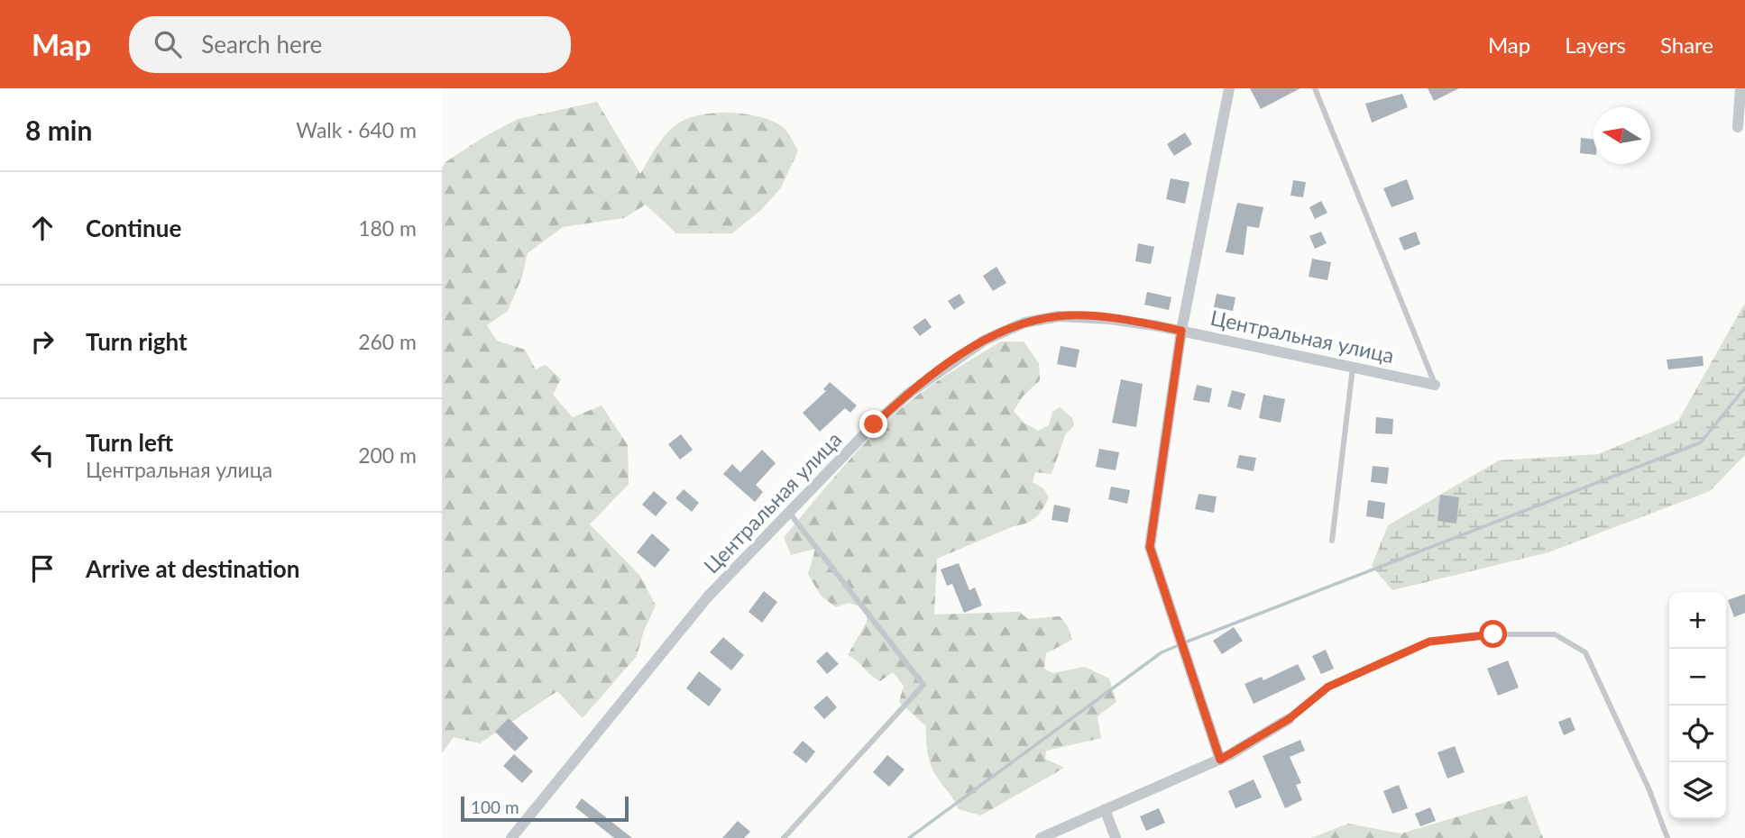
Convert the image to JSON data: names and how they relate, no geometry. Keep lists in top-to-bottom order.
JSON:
{
  "streets": {
    "street": ["Центральная улица"]
  },
  "scale_bar": "100 m",
  "north": "left",
  "page": {
    "header": "Map",
    "search": "Search here",
    "nav": ["Map", "Layers", "Share"],
    "heading": ["8 min", "Walk · 640 m"],
    "list": [
      ["Continue", "180 m"],
      ["Turn right", "260 m"],
      ["Turn left", "Центральная улица", "200 m"],
      "Arrive at destination"
    ],
    "map_buttons": ["+", "−"],
    "scale": "100 m"
  }
}
